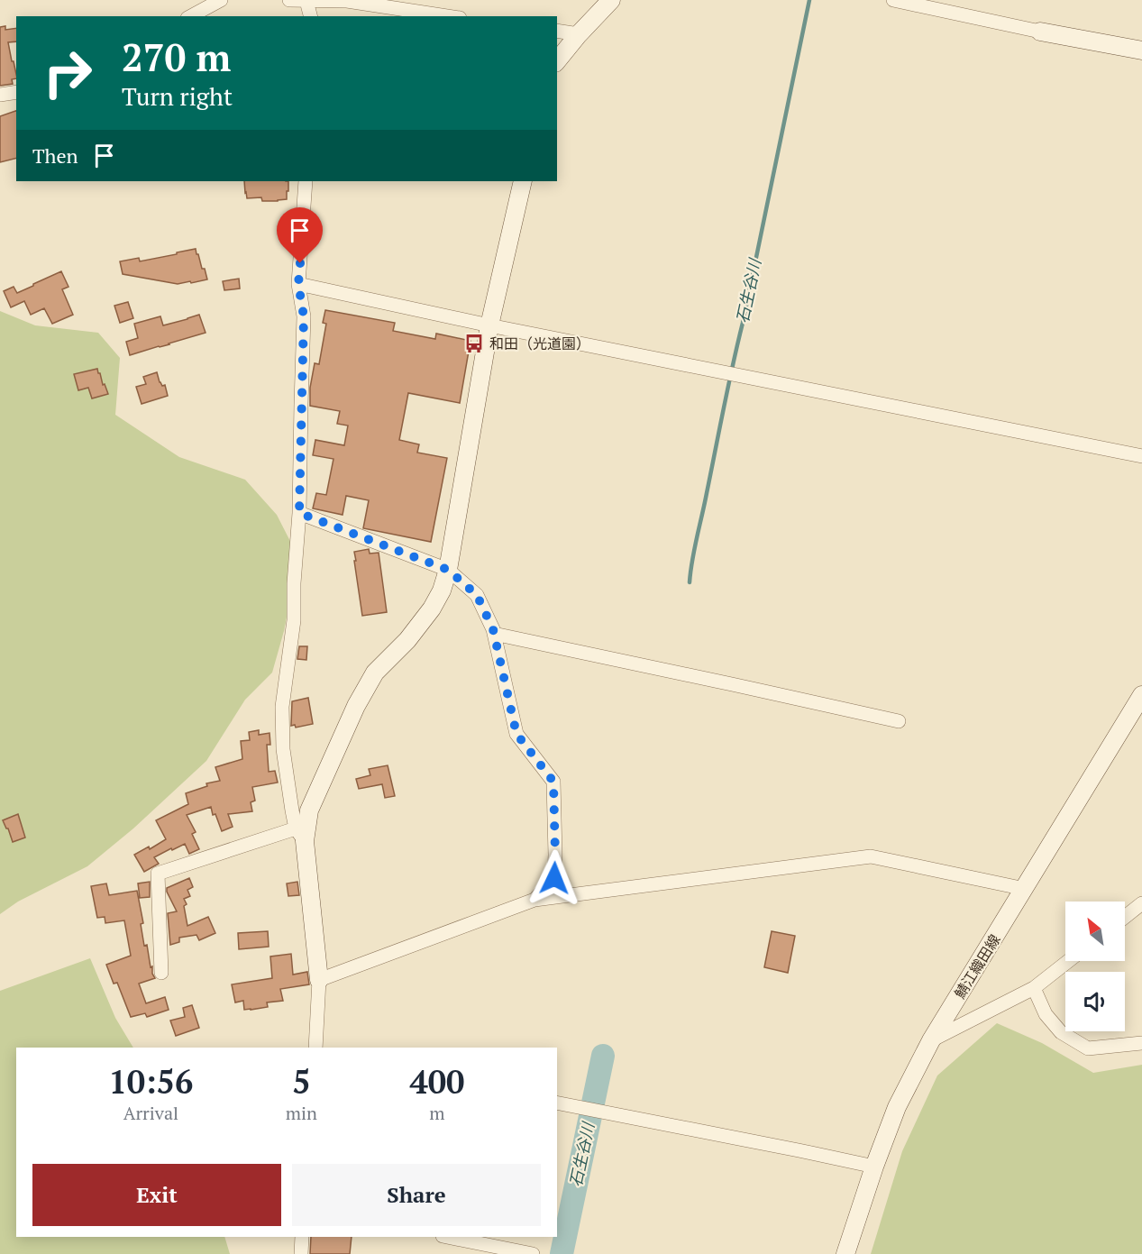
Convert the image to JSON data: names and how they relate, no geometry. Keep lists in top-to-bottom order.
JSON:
{
  "streets": {
    "street": ["鯖江織田線"]
  },
  "water": ["石生谷川"],
  "places": {
    "bus stop": ["和田（光道園）"]
  },
  "north": "top left",
  "page": {
    "turn": ["270 m", "Turn right"],
    "then": "Then",
    "eta": [
      "10:56",
      "Arrival",
      "5",
      "min",
      "400",
      "m"
    ],
    "buttons": ["Exit", "Share"]
  }
}
